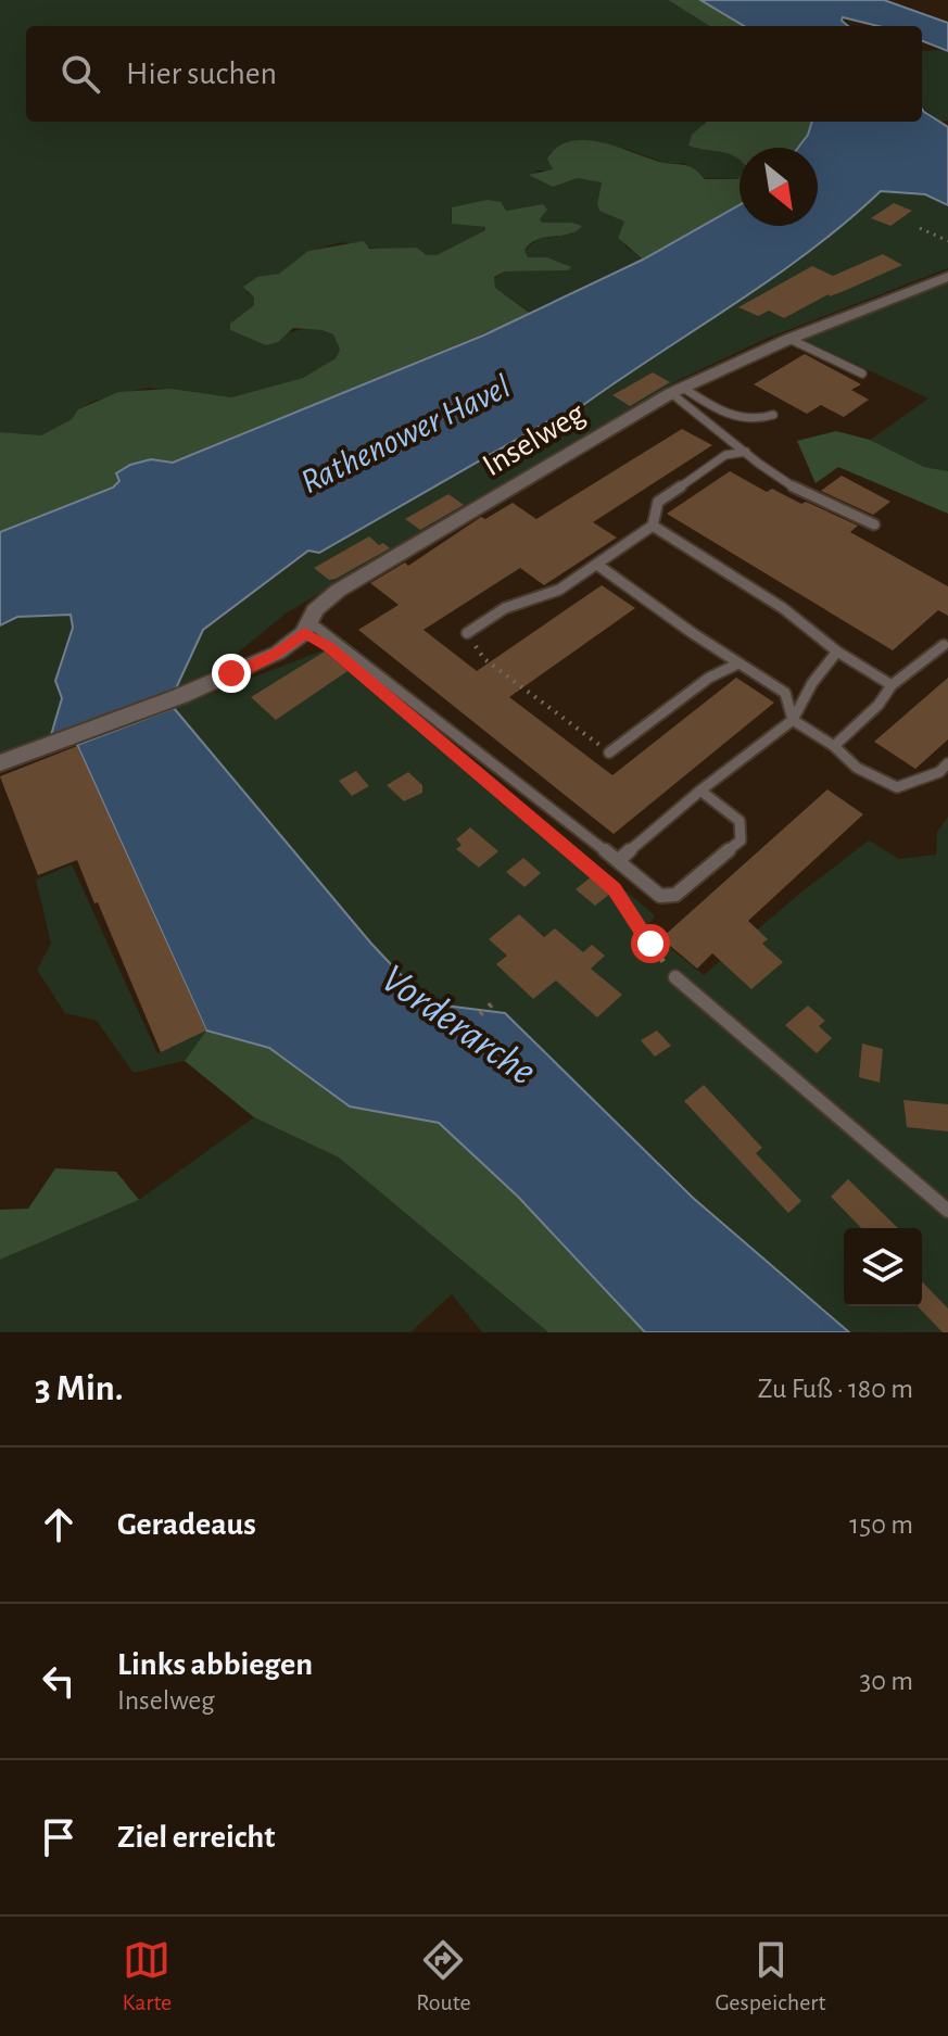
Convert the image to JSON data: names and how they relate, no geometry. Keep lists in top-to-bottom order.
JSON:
{
  "streets": {
    "street": ["Inselweg"]
  },
  "water": ["Rathenower Havel", "Vorderarche"],
  "north": "bottom right",
  "page": {
    "search": "Hier suchen",
    "heading": ["3 Min.", "Zu Fuß · 180 m"],
    "list": [
      ["Geradeaus", "150 m"],
      ["Links abbiegen", "Inselweg", "30 m"],
      "Ziel erreicht"
    ],
    "nav": ["Karte", "Route", "Gespeichert"]
  }
}
